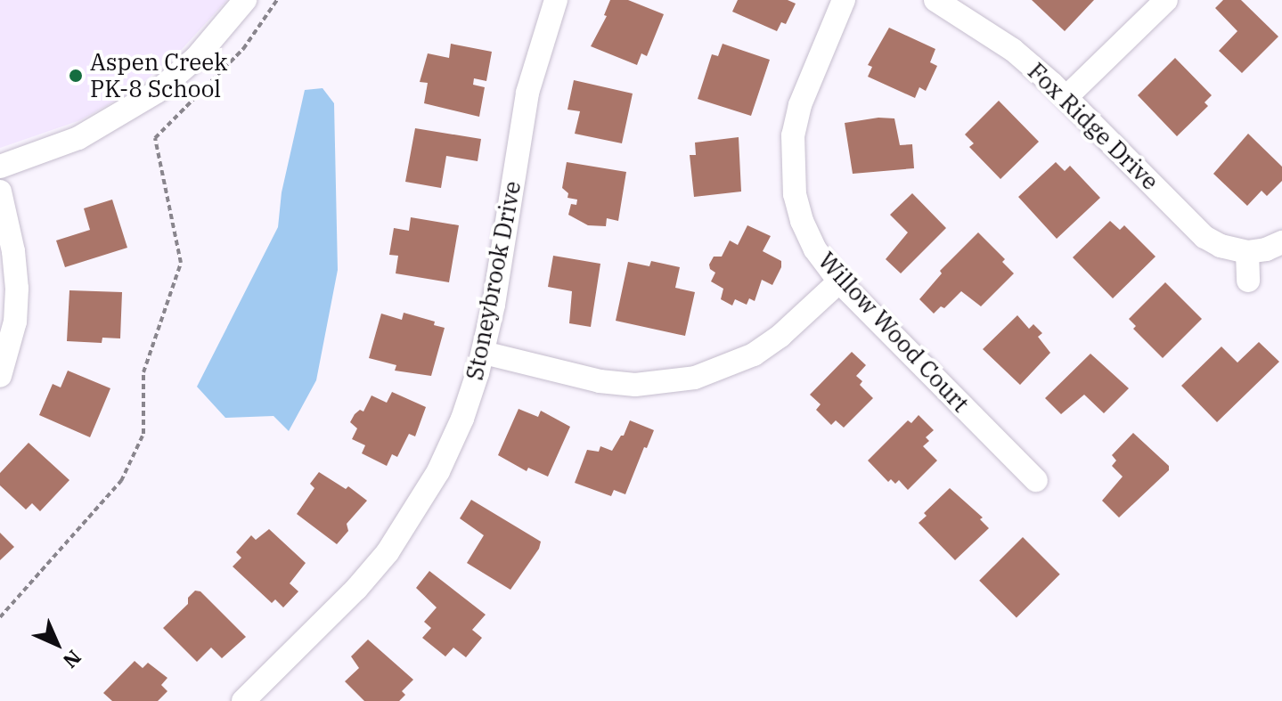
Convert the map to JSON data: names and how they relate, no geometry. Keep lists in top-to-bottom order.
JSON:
{
  "streets": {
    "street": ["Fox Ridge Drive", "Stoneybrook Drive", "Willow Wood Court"]
  },
  "places": ["Aspen Creek PK-8 School"],
  "north": "bottom right"
}
